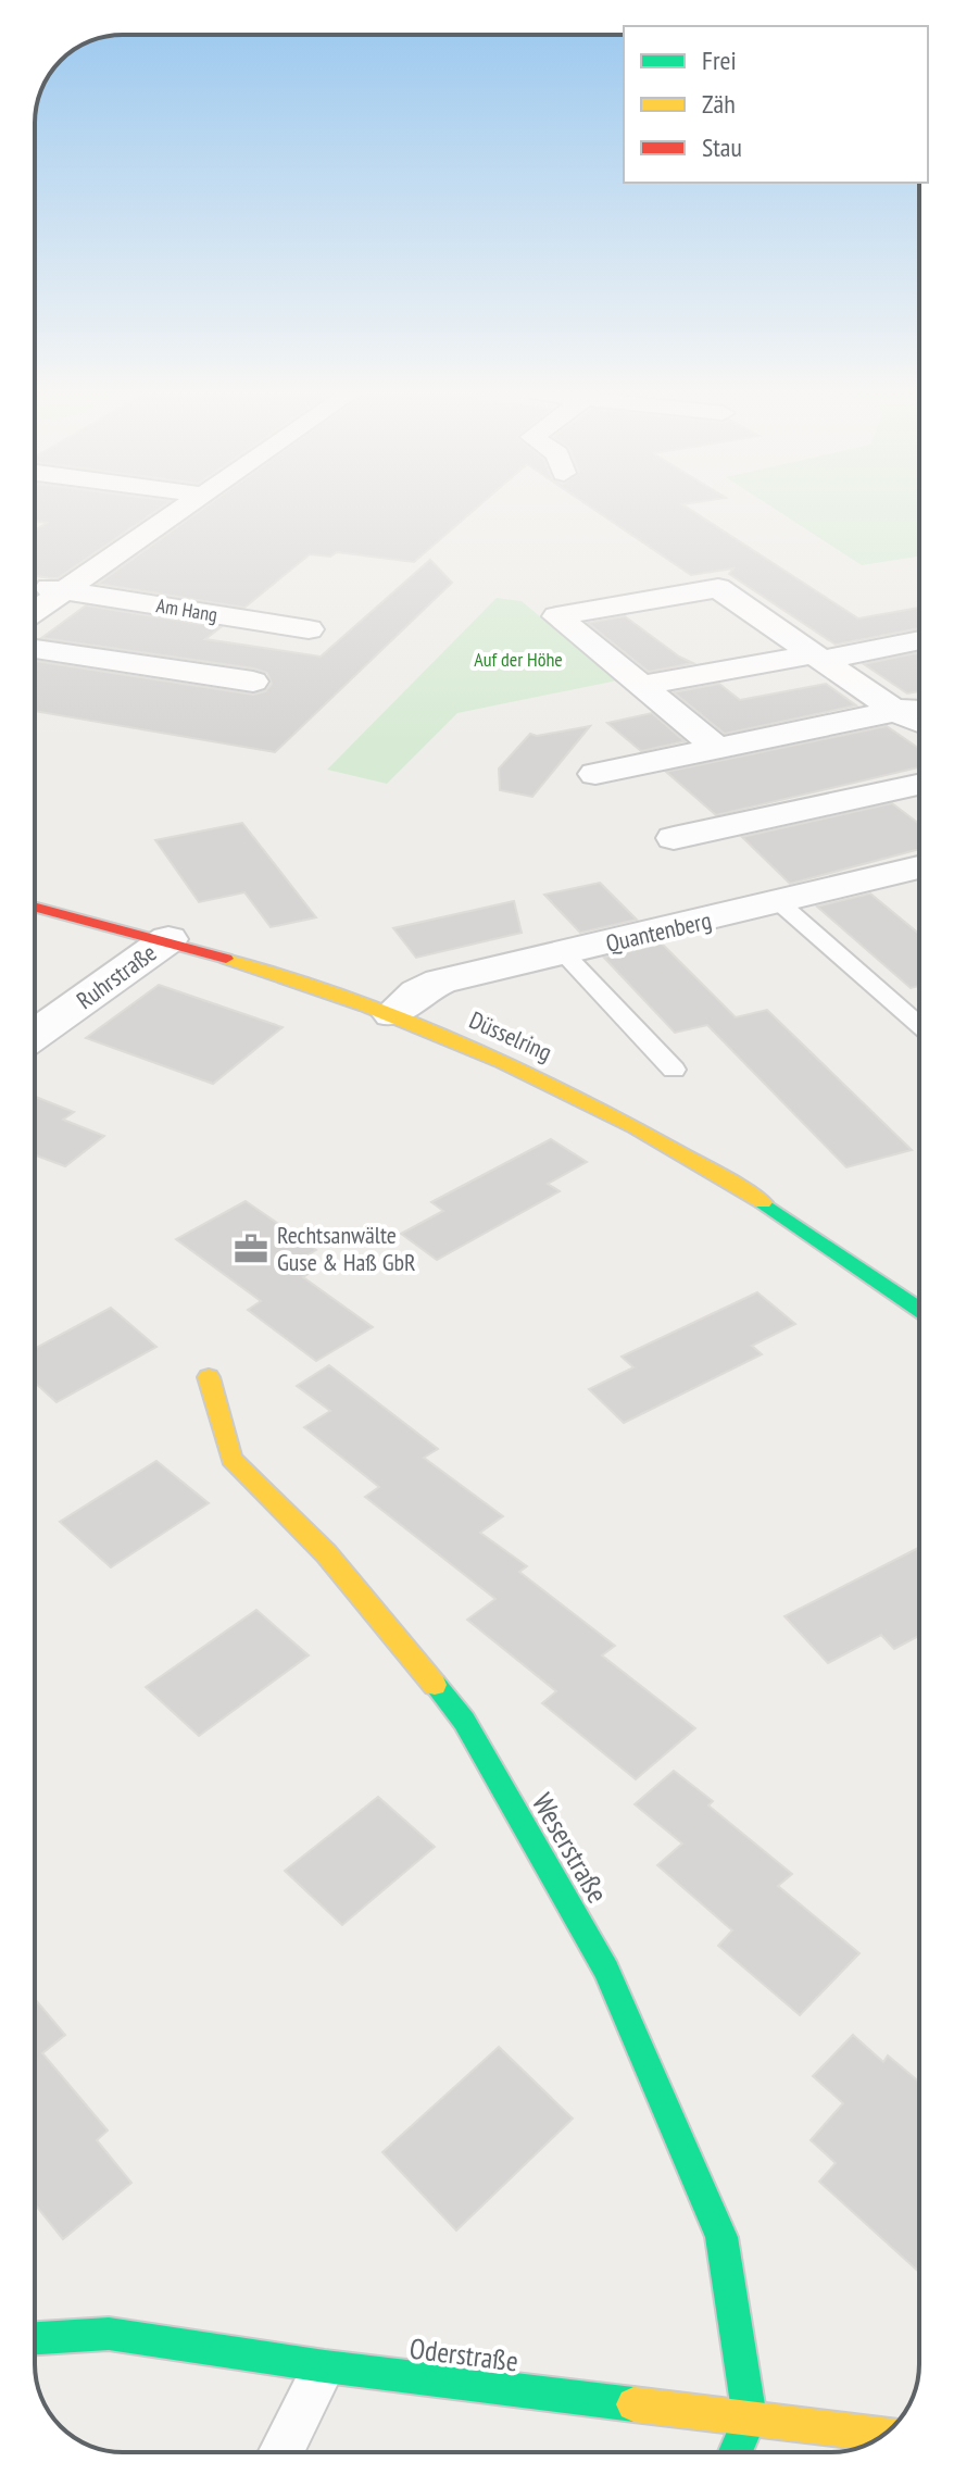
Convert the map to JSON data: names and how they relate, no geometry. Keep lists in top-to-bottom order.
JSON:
{
  "streets": {
    "street": [
      "Am Hang",
      "Quantenberg",
      "Ruhrstraße",
      "Düsselring",
      "Weserstraße",
      "Oderstraße"
    ]
  },
  "crossings": [
    ["Quantenberg", "Düsselring"],
    ["Ruhrstraße", "Düsselring"],
    ["Weserstraße", "Oderstraße"]
  ],
  "parks": ["Auf der Höhe"],
  "places": {
    "office": ["Rechtsanwälte Guse & Haß GbR"]
  },
  "legend": ["Frei", "Zäh", "Stau"]
}
